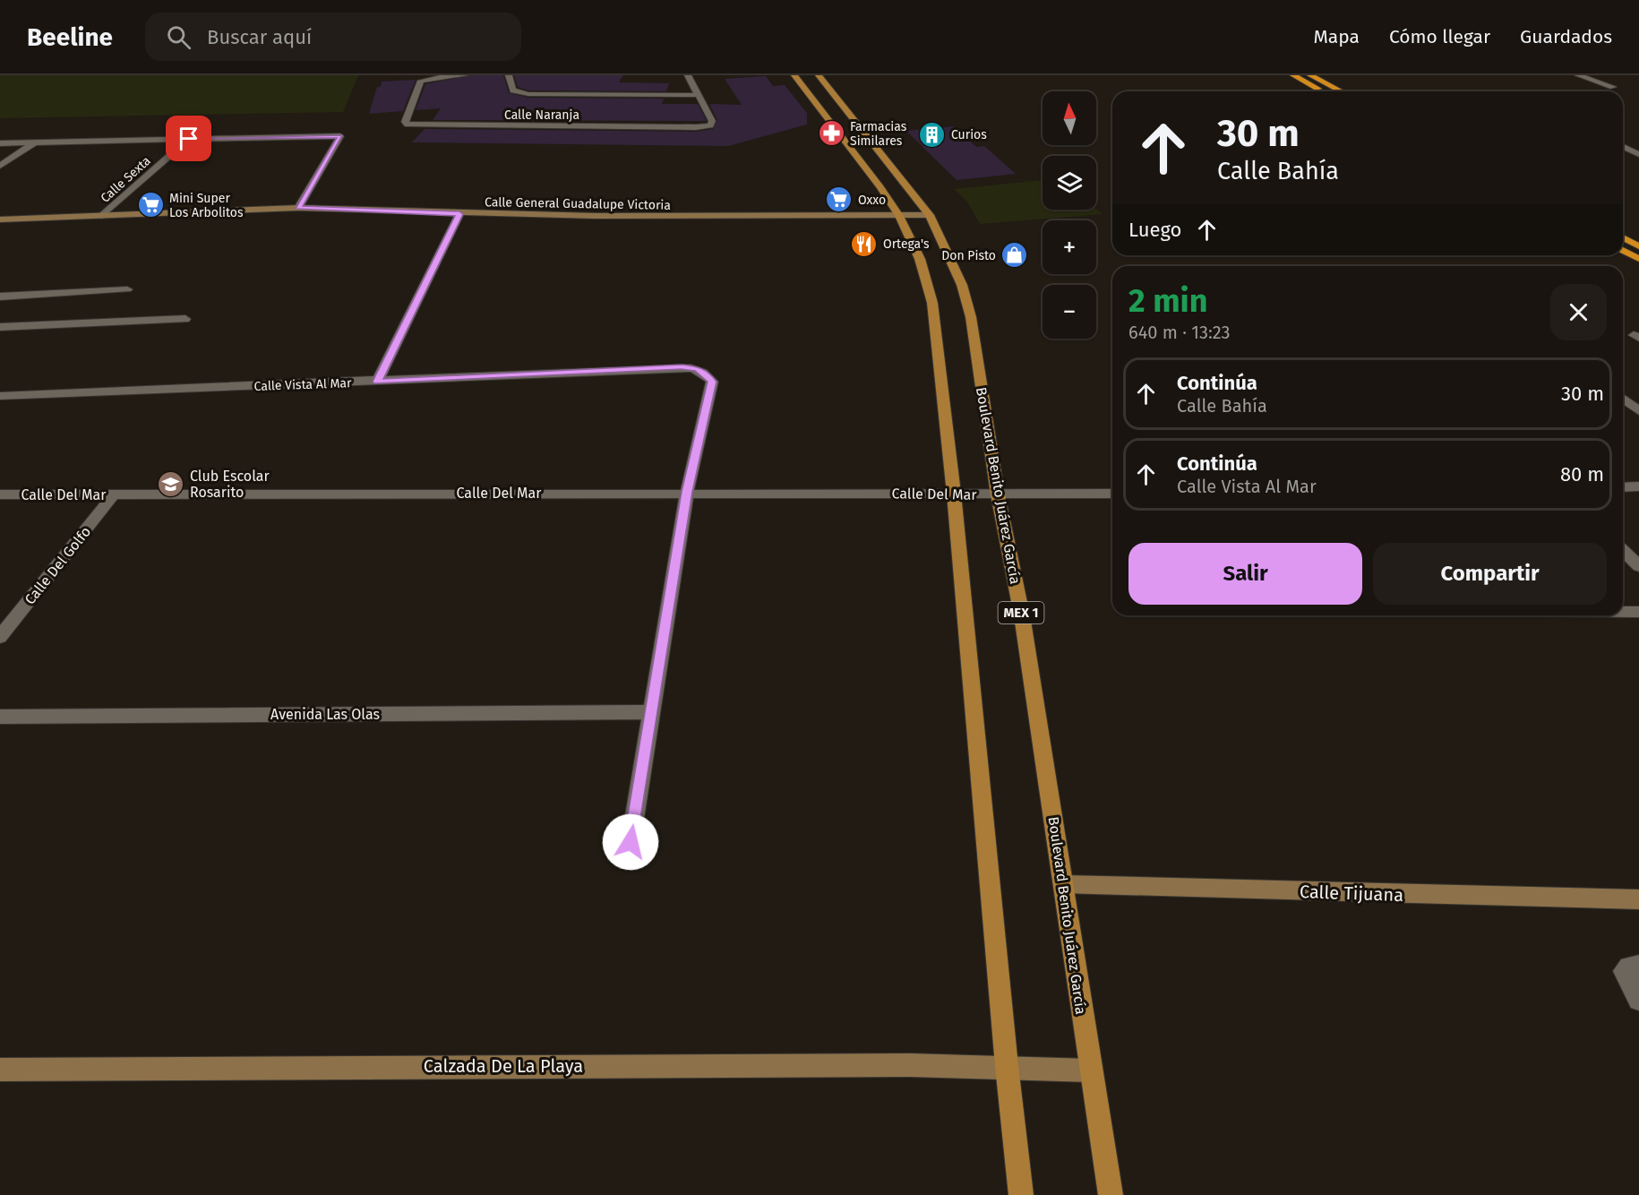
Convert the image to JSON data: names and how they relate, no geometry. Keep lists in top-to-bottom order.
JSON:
{
  "streets": {
    "main road": ["Boulevard Benito Juárez García", "MEX 1"],
    "street": [
      "Calle Naranja",
      "Calle Sexta",
      "Calle General Guadalupe Victoria",
      "Calle Vista Al Mar",
      "Calle Del Mar",
      "Calle Del Golfo",
      "Avenida Las Olas",
      "Calle Tijuana",
      "Calzada De La Playa"
    ]
  },
  "crossings": [
    ["Calle Sexta", "Calle General Guadalupe Victoria"],
    ["Calle General Guadalupe Victoria", "Boulevard Benito Juárez García"],
    ["Calle Vista Al Mar", "Calle Del Mar"],
    ["Boulevard Benito Juárez García", "Calle Del Mar"],
    ["Boulevard Benito Juárez García", "Calle Tijuana"],
    ["Boulevard Benito Juárez García", "Calzada De La Playa"],
    ["Calle Del Mar", "Calle Del Golfo"]
  ],
  "places": {
    "pharmacy": ["Farmacias Similares"],
    "building": ["Curios"],
    "supermarket": ["Oxxo", "Mini Super Los Arbolitos"],
    "restaurant": ["Ortega's"],
    "shop": ["Don Pisto"],
    "school or university": ["Club Escolar Rosarito"]
  },
  "north": "top",
  "page": {
    "header": "Beeline",
    "search": "Buscar aquí",
    "nav": ["Mapa", "Cómo llegar", "Guardados"],
    "map_buttons": ["+", "−"],
    "turn": ["30 m", "Calle Bahía"],
    "then": "Luego",
    "heading": ["2 min", "640 m · 13:23"],
    "list": [
      {
        "name": "Continúa",
        "note": "Calle Bahía",
        "value": "30 m"
      },
      {
        "name": "Continúa",
        "note": "Calle Vista Al Mar",
        "value": "80 m"
      }
    ],
    "buttons": ["Salir", "Compartir"]
  }
}
